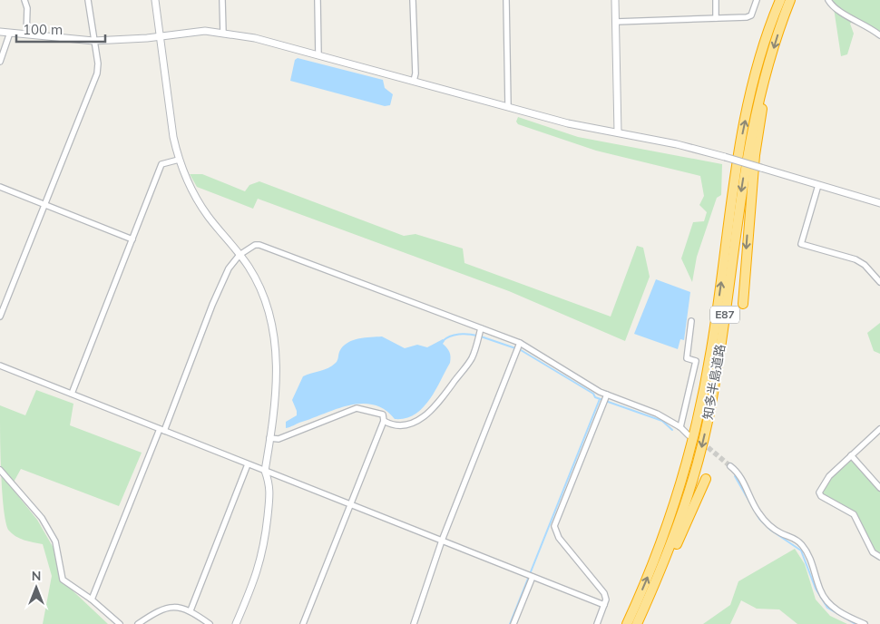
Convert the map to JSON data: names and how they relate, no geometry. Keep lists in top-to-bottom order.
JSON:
{
  "streets": {
    "highway": ["E87", "知多半島道路"]
  },
  "scale_bar": "100 m",
  "north": "top"
}
